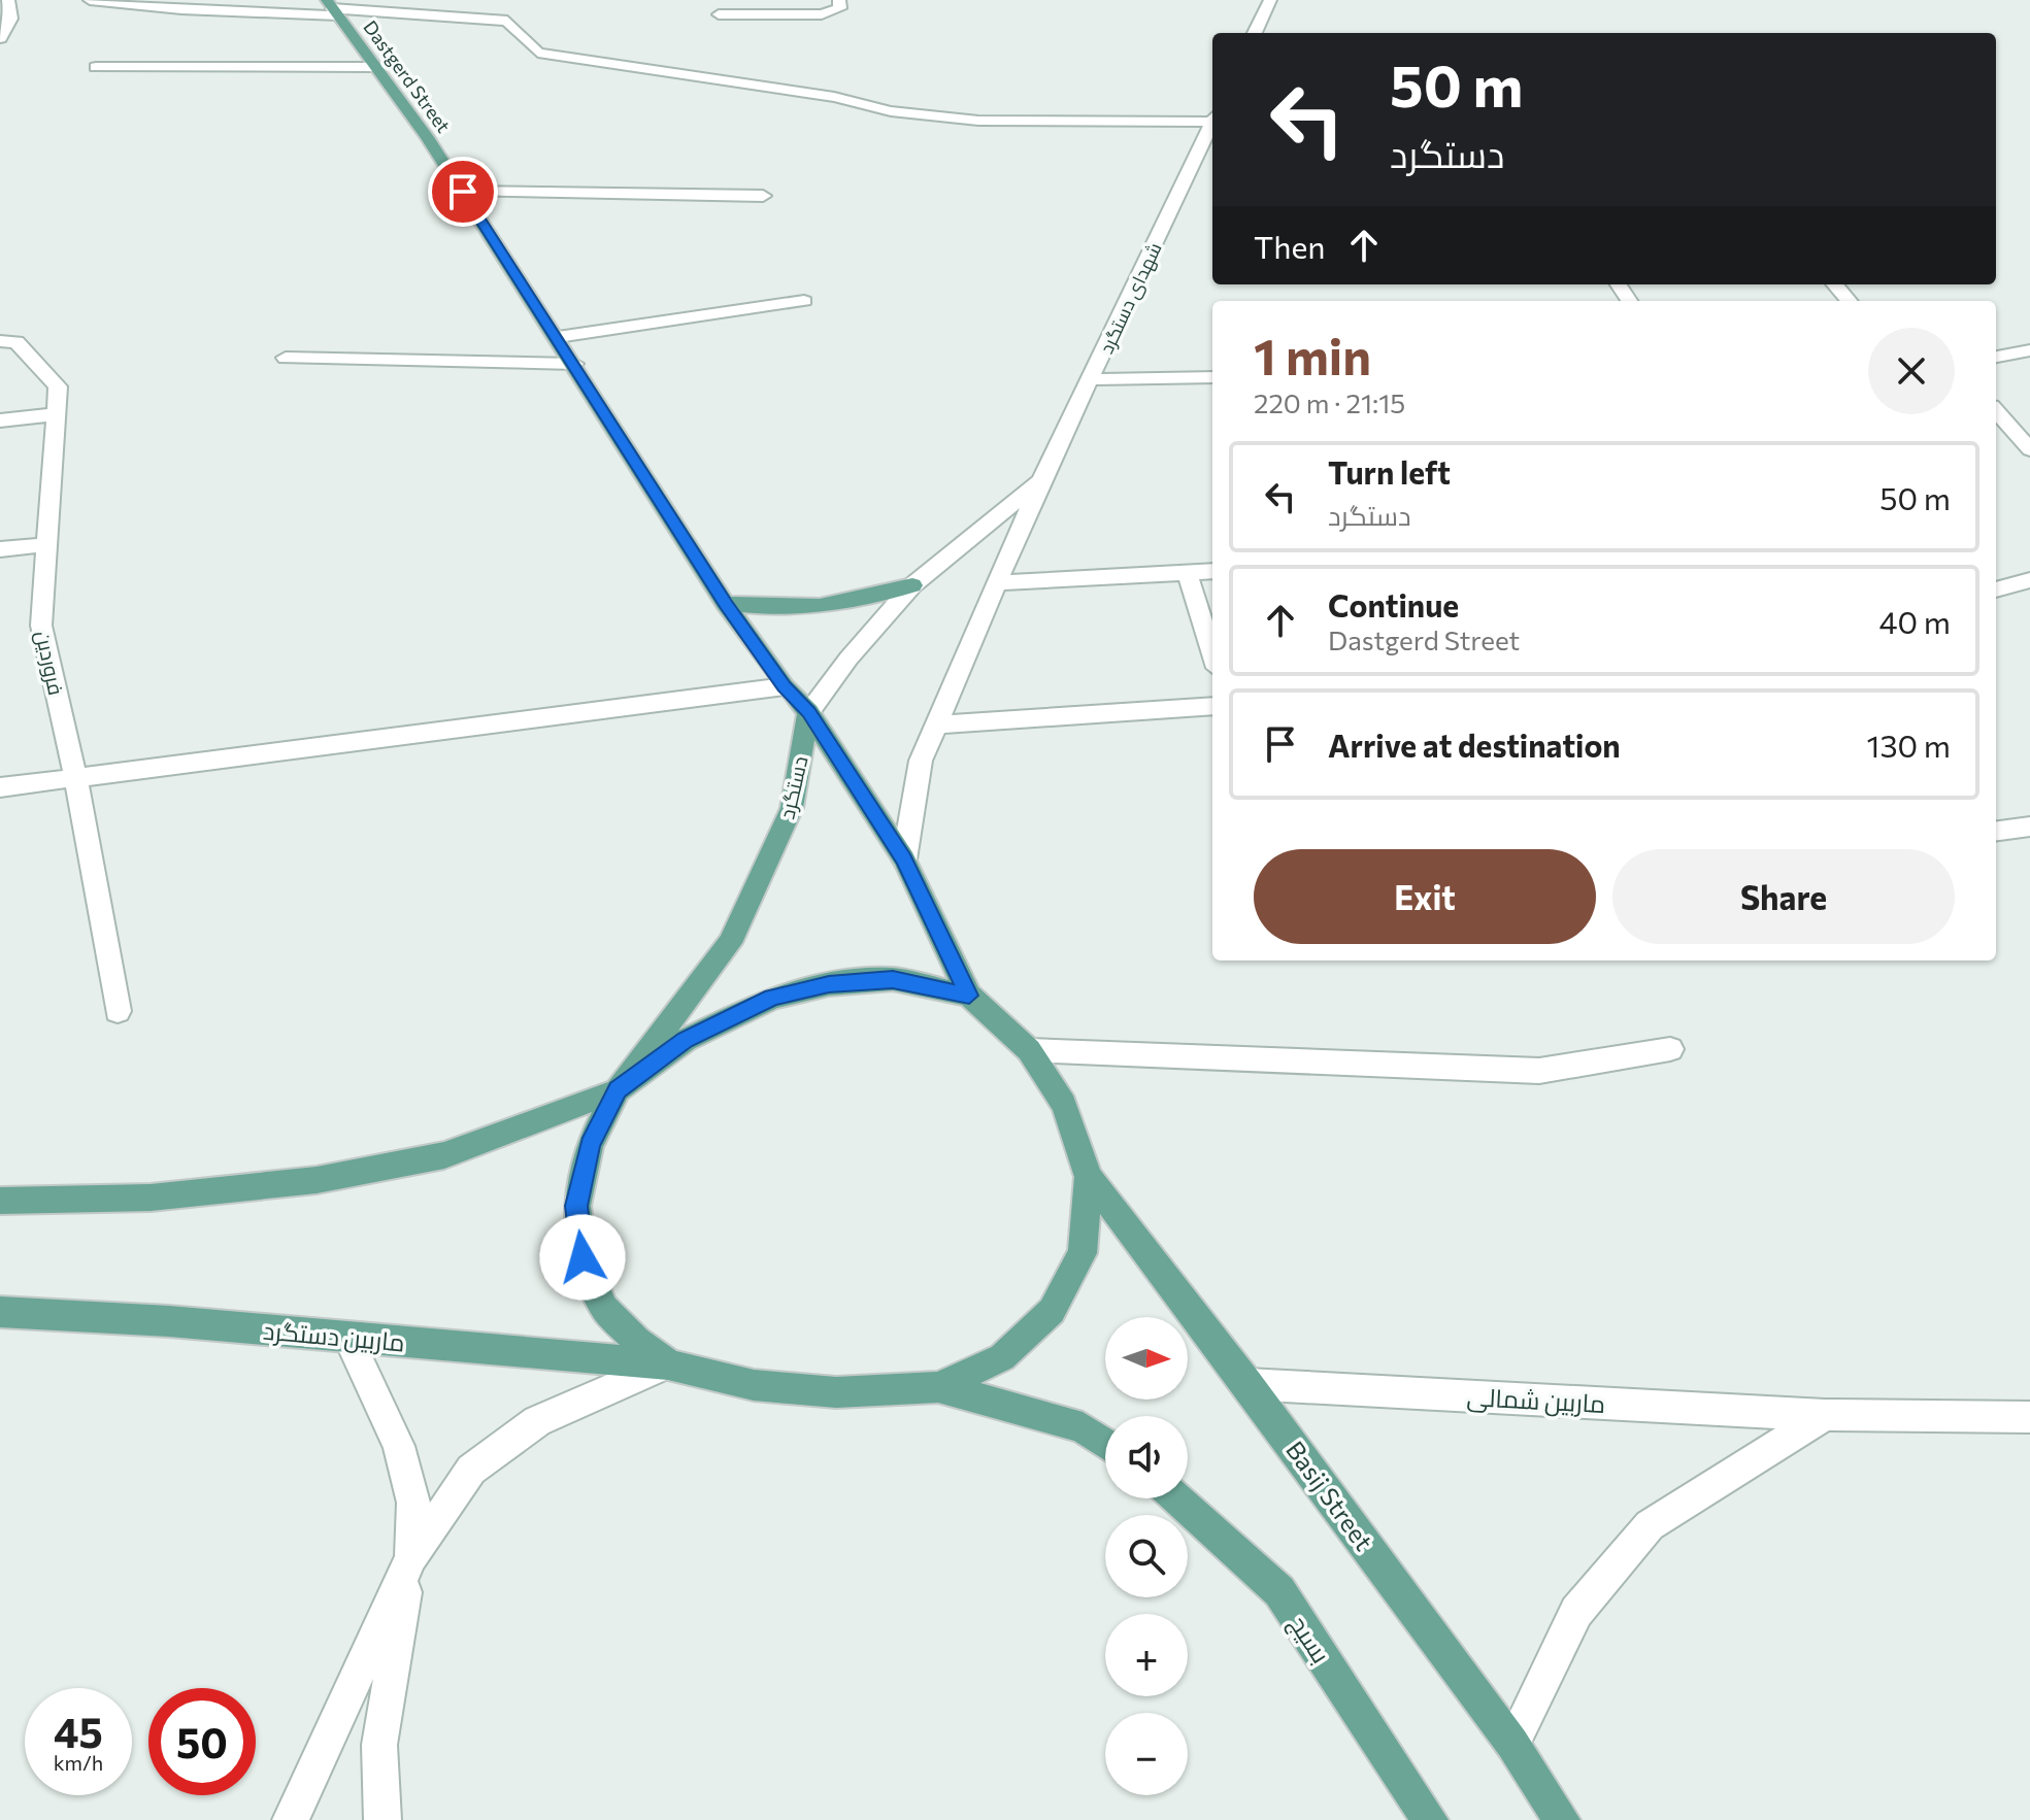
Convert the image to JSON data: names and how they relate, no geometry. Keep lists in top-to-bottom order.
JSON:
{
  "streets": {
    "main road": [
      "Dastgerd Street",
      "دستگرد",
      "ماربین دستگرد",
      "Basij Street",
      "بسیج"
    ],
    "street": ["شهدای دستگرد", "فروردین", "ماربین شمالی"]
  },
  "crossings": [
    ["Dastgerd Street", "شهدای دستگرد"],
    ["Dastgerd Street", "دستگرد"],
    ["شهدای دستگرد", "دستگرد"],
    ["دستگرد", "ماربین دستگرد"],
    ["ماربین شمالی", "Basij Street"]
  ],
  "north": "right",
  "page": {
    "turn": ["50 m", "دستگرد"],
    "then": "Then",
    "heading": ["1 min", "220 m · 21:15"],
    "list": [
      {
        "name": "Turn left",
        "note": "دستگرد",
        "value": "50 m"
      },
      {
        "name": "Continue",
        "note": "Dastgerd Street",
        "value": "40 m"
      },
      {
        "name": "Arrive at destination",
        "value": "130 m"
      }
    ],
    "buttons": ["Exit", "Share"],
    "map_buttons": ["+", "−"],
    "speed": "45 km/h",
    "limit": "50"
  }
}
